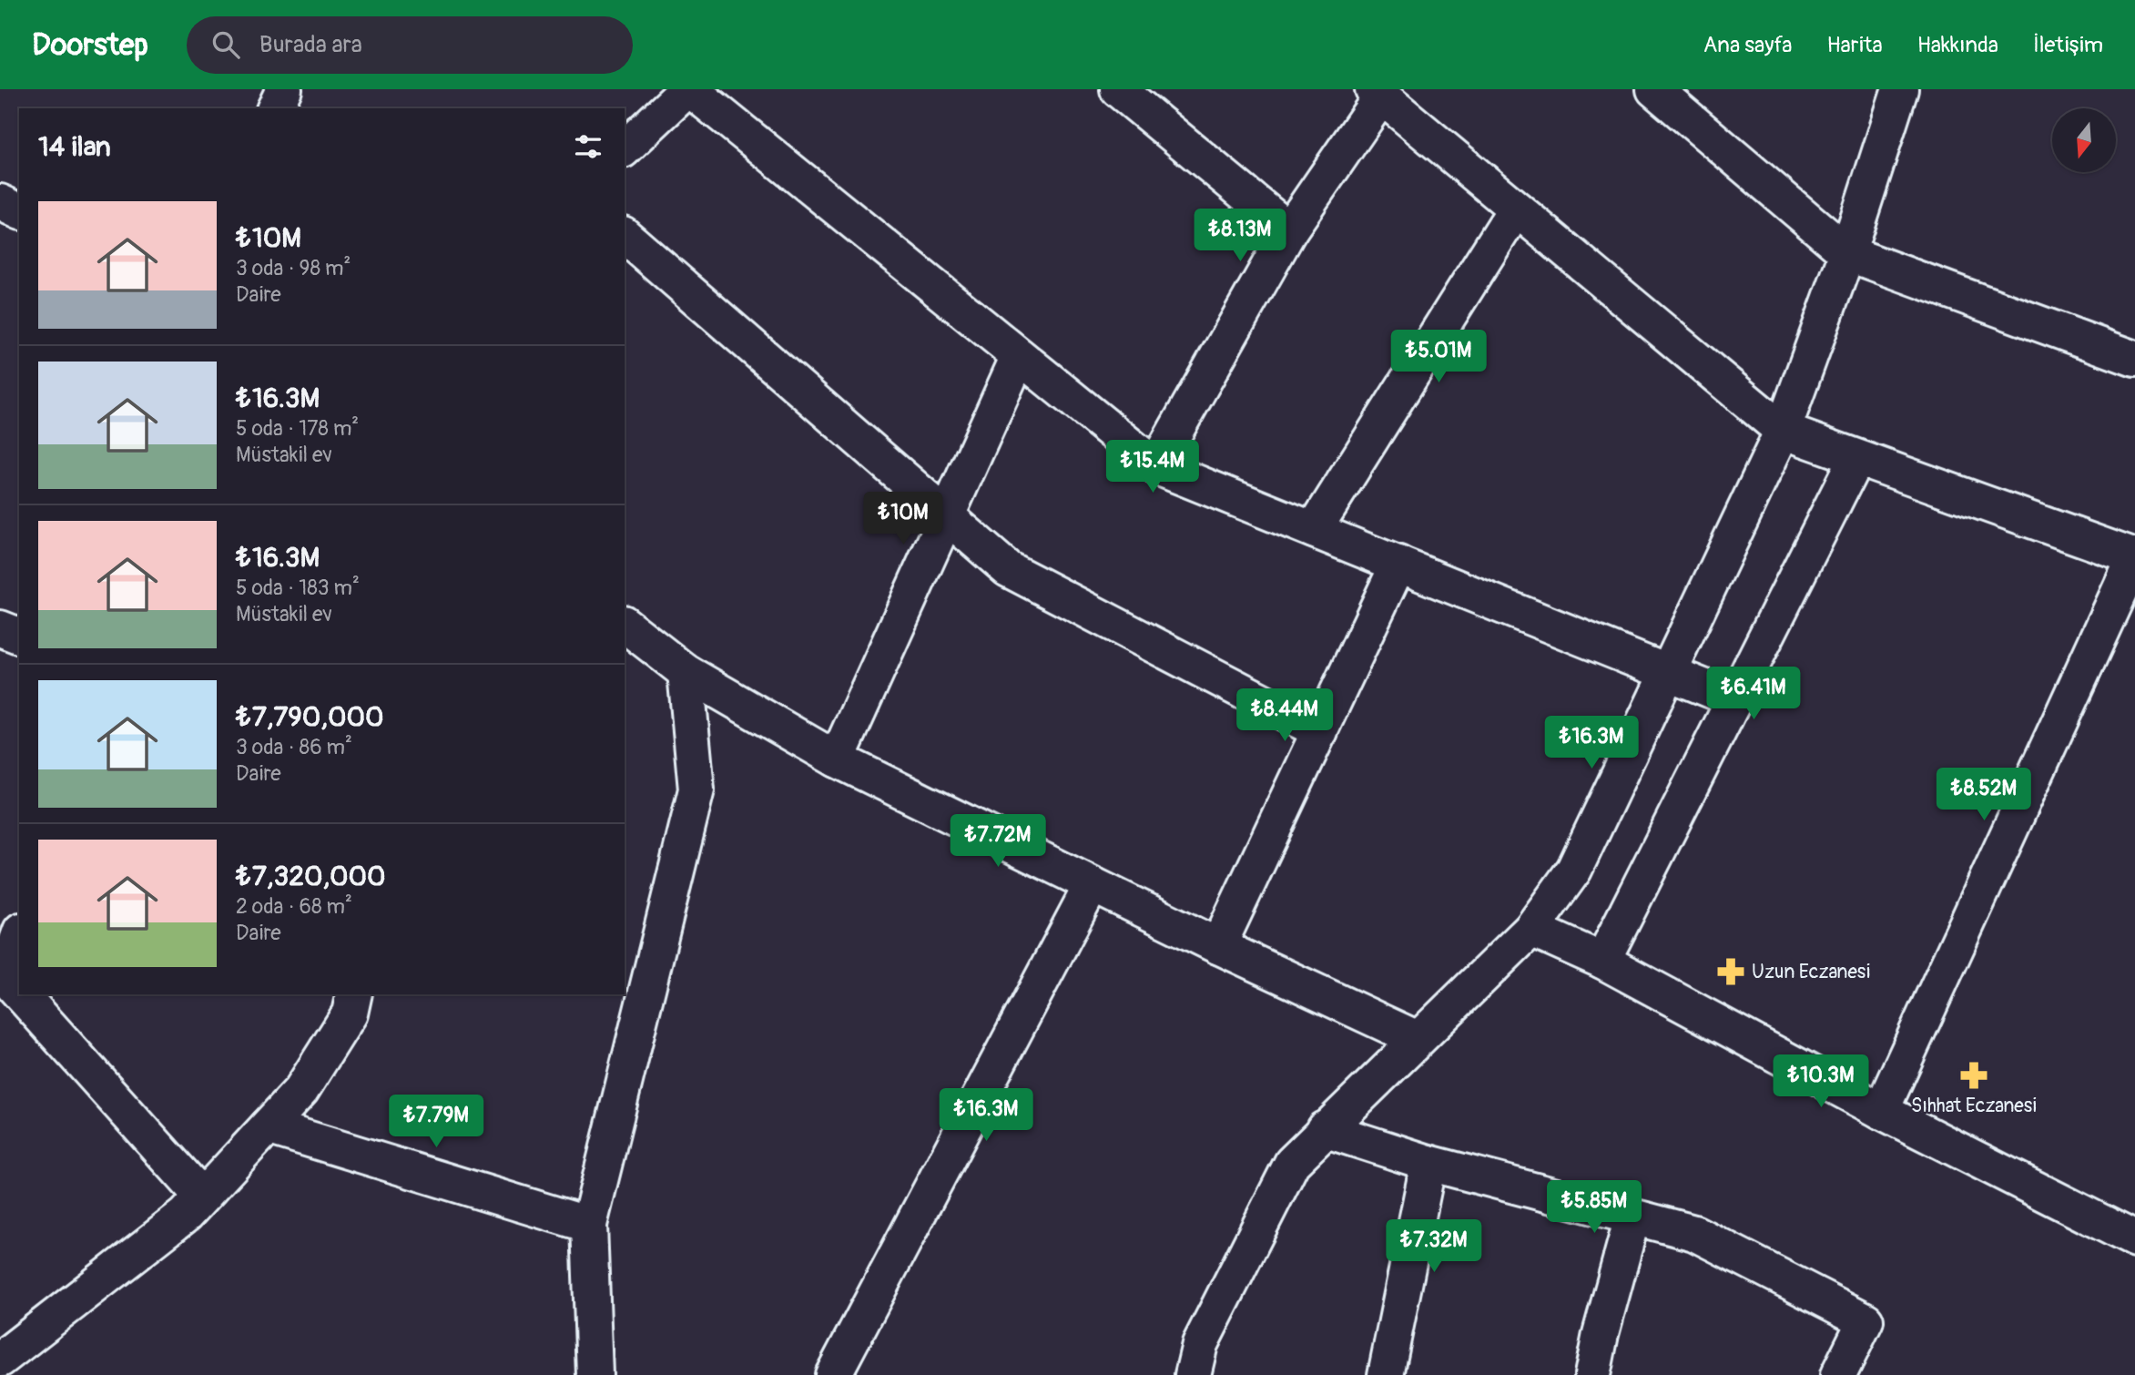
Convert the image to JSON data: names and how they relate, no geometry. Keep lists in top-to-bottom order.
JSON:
{
  "places": {
    "pharmacy": ["Uzun Eczanesi", "Sıhhat Eczanesi"]
  },
  "north": "bottom",
  "page": {
    "header": "Doorstep",
    "search": "Burada ara",
    "nav": [
      "Ana sayfa",
      "Harita",
      "Hakkında",
      "İletişim"
    ],
    "heading": "14 ilan",
    "list": [
      {
        "name": "₺10M",
        "note": "3 oda · 98 m² · Daire"
      },
      {
        "name": "₺16.3M",
        "note": "5 oda · 178 m² · Müstakil ev"
      },
      {
        "name": "₺16.3M",
        "note": "5 oda · 183 m² · Müstakil ev"
      },
      {
        "name": "₺7,790,000",
        "note": "3 oda · 86 m² · Daire"
      },
      {
        "name": "₺7,320,000",
        "note": "2 oda · 68 m² · Daire"
      }
    ],
    "price": [
      "₺8.13M",
      "₺5.01M",
      "₺15.4M",
      "₺10M",
      "₺6.41M",
      "₺8.44M",
      "₺16.3M",
      "₺8.52M",
      "₺7.72M",
      "₺10.3M",
      "₺16.3M",
      "₺7.79M",
      "₺5.85M",
      "₺7.32M"
    ]
  }
}
